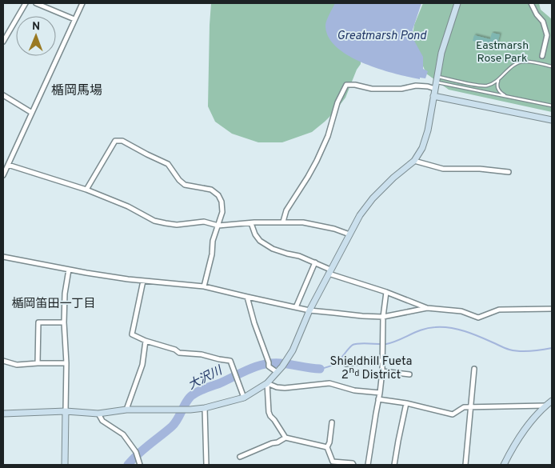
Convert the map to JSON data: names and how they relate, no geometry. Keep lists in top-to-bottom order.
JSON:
{
  "districts": ["楯岡馬場", "楯岡笛田一丁目", "Shieldhill Fueta 2ⁿᵈ District"],
  "water": ["Greatmarsh Pond", "大沢川"],
  "parks": ["Eastmarsh Rose Park"],
  "north": "top"
}
